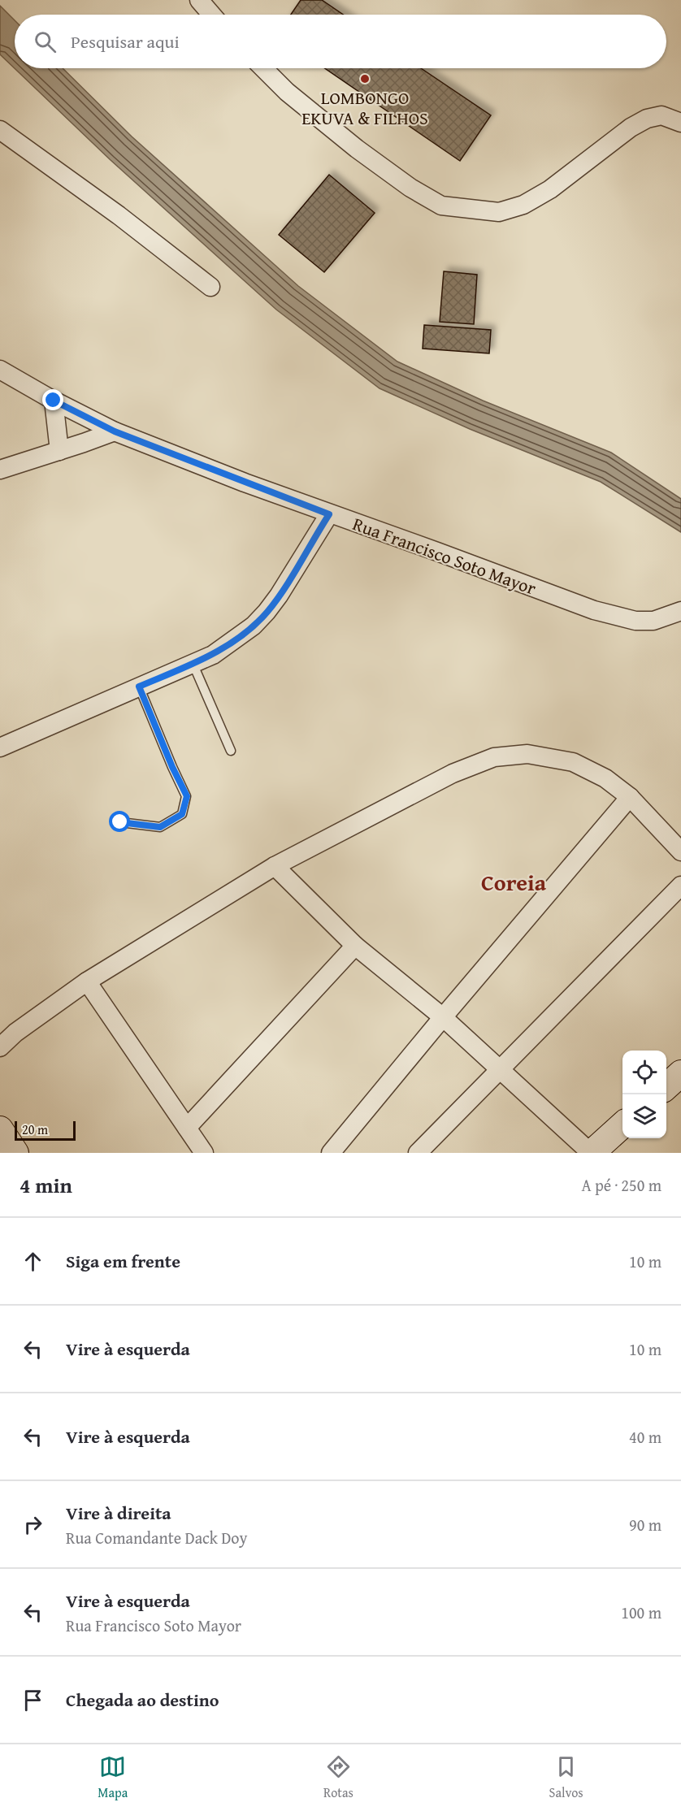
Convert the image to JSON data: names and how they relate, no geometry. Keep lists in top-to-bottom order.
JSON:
{
  "streets": {
    "street": ["Rua Francisco Soto Mayor"]
  },
  "districts": ["Coreia"],
  "places": ["LOMBONGO EKUVA & FILHOS"],
  "scale_bar": "20 m",
  "page": {
    "search": "Pesquisar aqui",
    "scale": "20 m",
    "heading": ["4 min", "A pé · 250 m"],
    "list": [
      ["Siga em frente", "10 m"],
      ["Vire à esquerda", "10 m"],
      ["Vire à esquerda", "40 m"],
      ["Vire à direita", "Rua Comandante Dack Doy", "90 m"],
      ["Vire à esquerda", "Rua Francisco Soto Mayor", "100 m"],
      "Chegada ao destino"
    ],
    "nav": ["Mapa", "Rotas", "Salvos"]
  }
}
